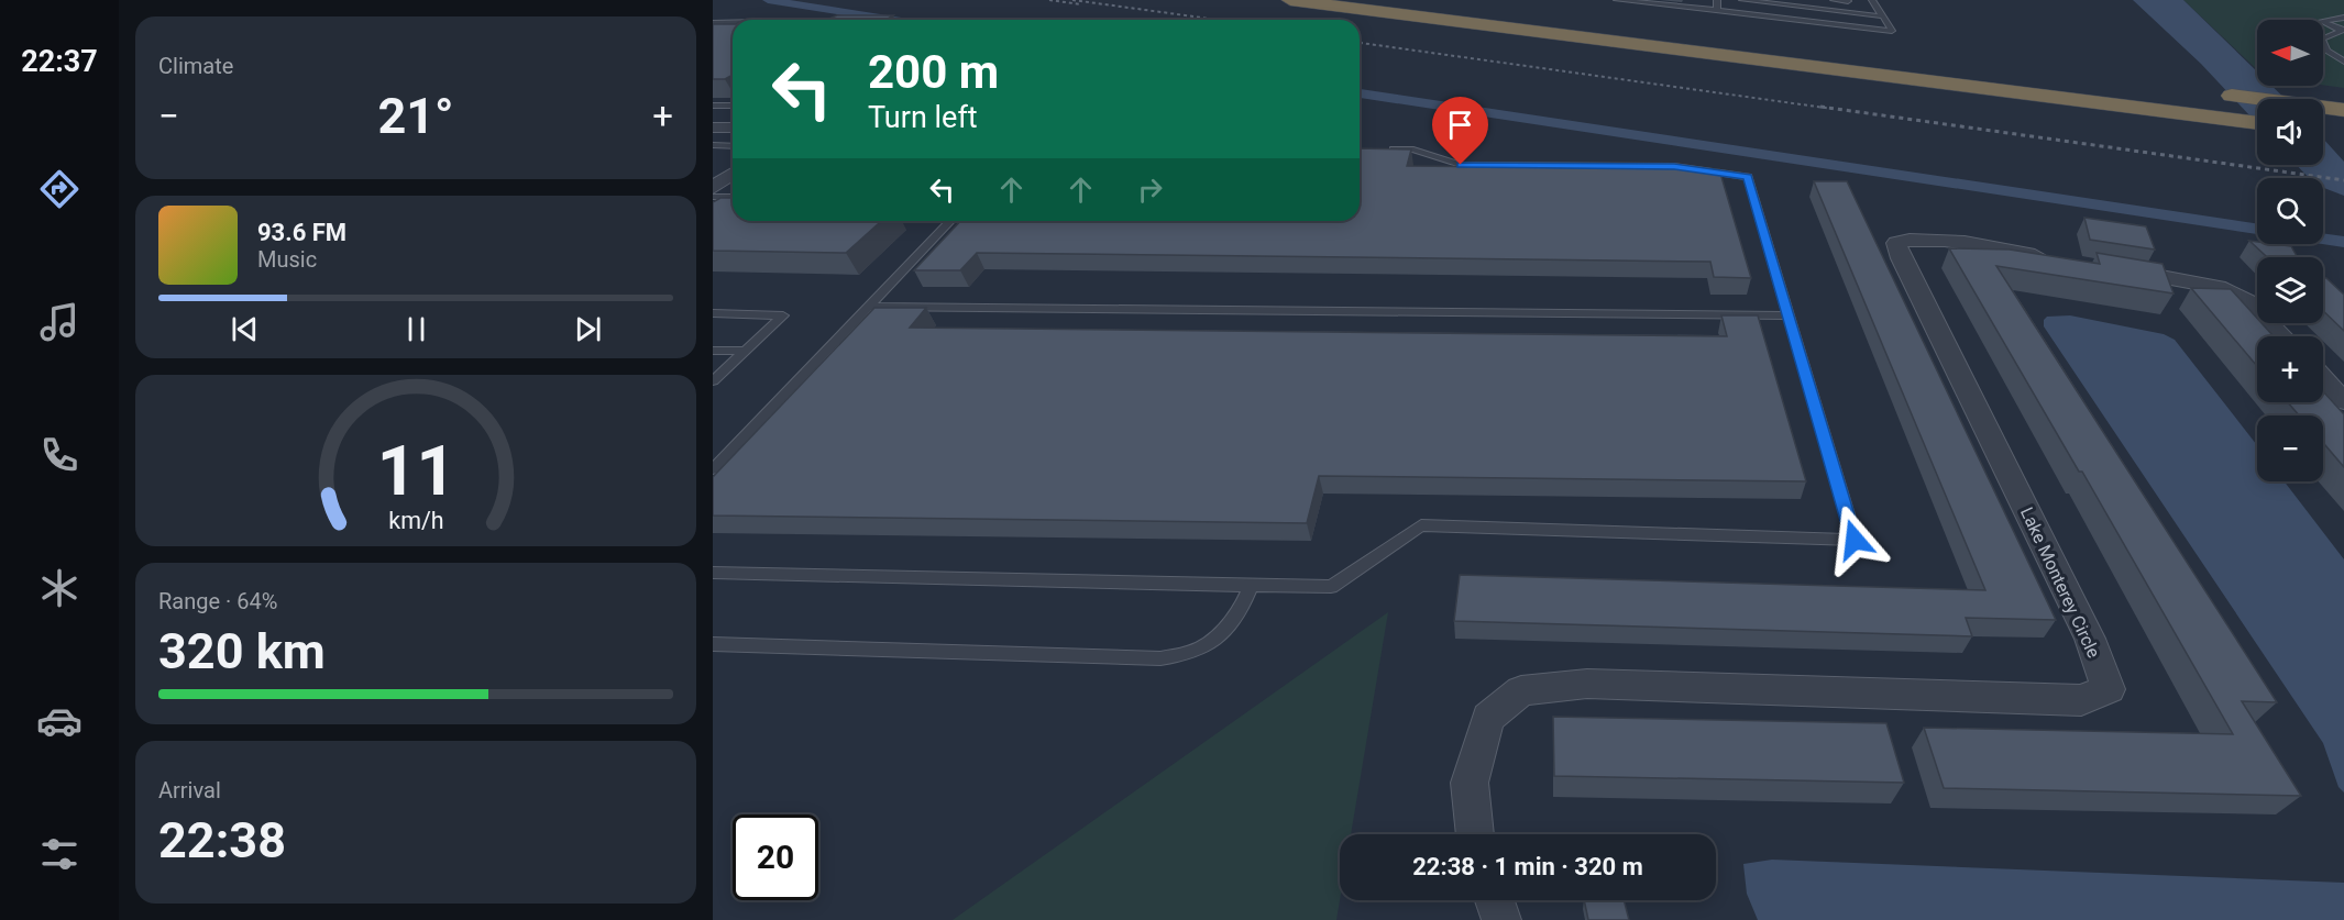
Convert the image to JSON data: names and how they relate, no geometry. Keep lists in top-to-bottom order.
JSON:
{
  "streets": {
    "street": ["Lake Monterey Circle"]
  },
  "north": "left",
  "page": {
    "tabs": "22:37",
    "tile": [
      "Climate",
      ["Range · 64%", "320 km"],
      ["Arrival", "22:38"]
    ],
    "map_buttons": ["+", "−"],
    "turn": ["200 m", "Turn left"],
    "heat": ["−", "21°", "+"],
    "song": ["93.6 FM", "Music"],
    "limit": "20",
    "trip": "22:38 · 1 min · 320 m",
    "gauge": ["11", "km/h"]
  }
}
